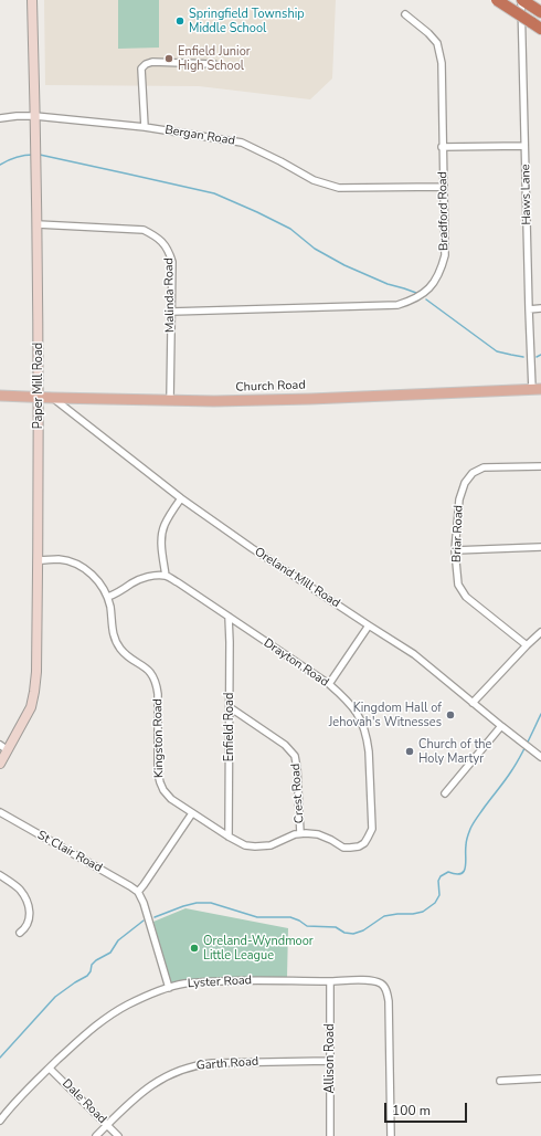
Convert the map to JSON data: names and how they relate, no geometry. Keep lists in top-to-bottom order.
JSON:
{
  "streets": {
    "main road": ["Paper Mill Road", "Church Road"],
    "street": [
      "Bergan Road",
      "Haws Lane",
      "Bradford Road",
      "Malinda Road",
      "Briar Road",
      "Oreland Mill Road",
      "Drayton Road",
      "Enfield Road",
      "Kingston Road",
      "Crest Road",
      "St Clair Road",
      "Lyster Road",
      "Allison Road",
      "Garth Road",
      "Dale Road"
    ]
  },
  "crossings": [
    ["Bergan Road", "Bradford Road"],
    ["Bergan Road", "Paper Mill Road"],
    ["Haws Lane", "Church Road"],
    ["Bradford Road", "Malinda Road"],
    ["Malinda Road", "Paper Mill Road"],
    ["Malinda Road", "Church Road"],
    ["Paper Mill Road", "Church Road"],
    ["Paper Mill Road", "Kingston Road"],
    ["Church Road", "Oreland Mill Road"],
    ["Drayton Road", "Enfield Road"],
    ["Drayton Road", "Kingston Road"],
    ["Enfield Road", "Kingston Road"],
    ["Enfield Road", "Crest Road"],
    ["Kingston Road", "Crest Road"],
    ["Lyster Road", "Allison Road"],
    ["Lyster Road", "Dale Road"],
    ["Allison Road", "Garth Road"],
    ["Garth Road", "Dale Road"]
  ],
  "places": [
    "Springfield Township Middle School",
    "Enfield Junior High School",
    "Kingdom Hall of Jehovah's Witnesses",
    "Church of the Holy Martyr",
    "Oreland-Wyndmoor Little League"
  ],
  "scale_bar": "100 m"
}
